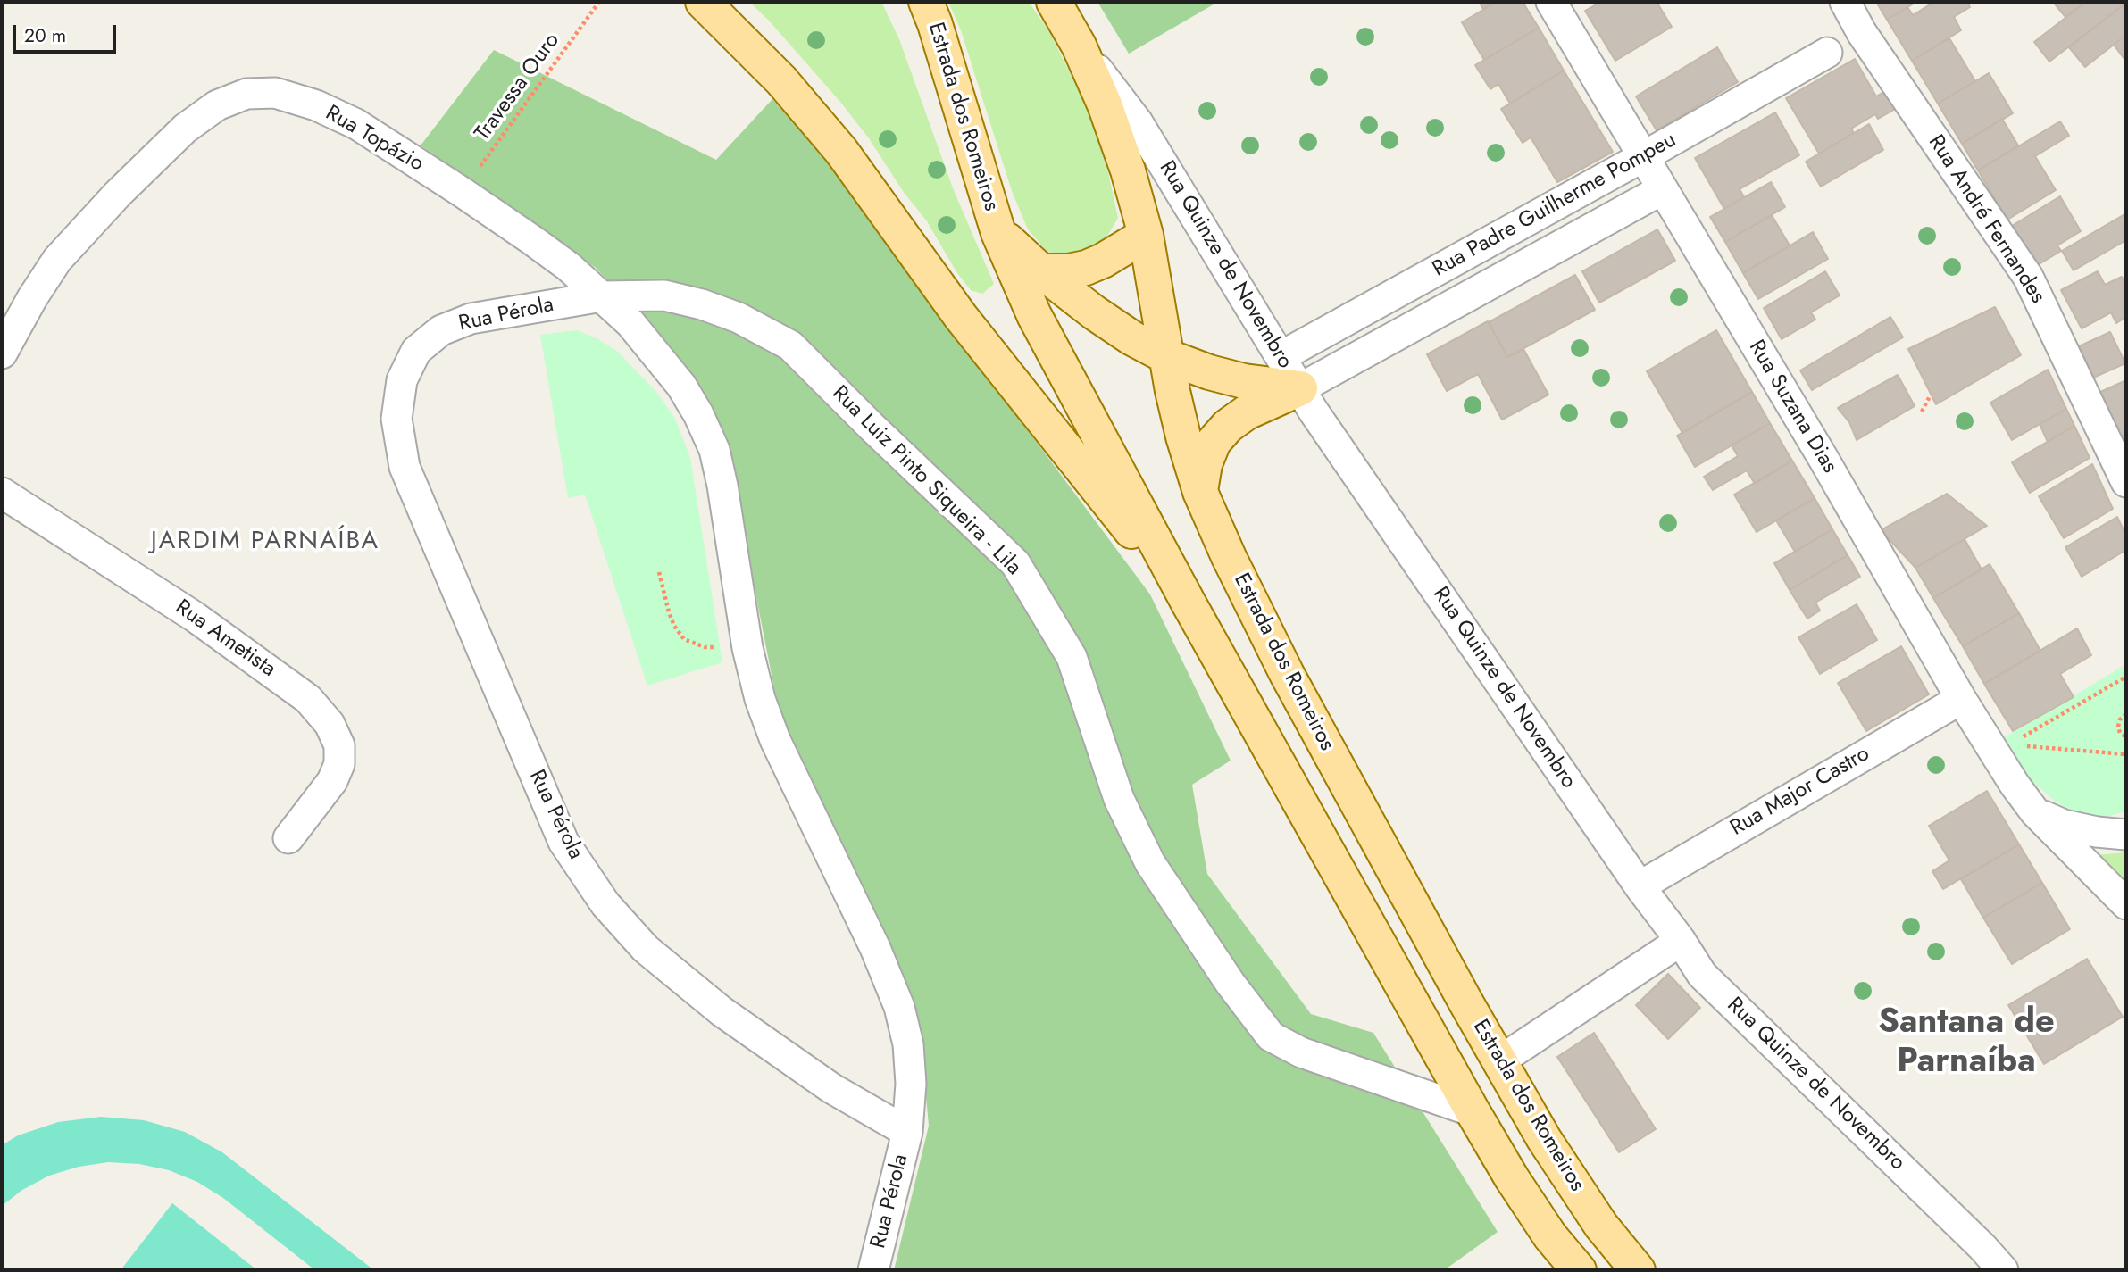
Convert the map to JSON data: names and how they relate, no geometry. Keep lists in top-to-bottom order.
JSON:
{
  "streets": {
    "main road": ["Estrada dos Romeiros"],
    "street": [
      "Rua Topázio",
      "Rua Padre Guilherme Pompeu",
      "Rua André Fernandes",
      "Rua Quinze de Novembro",
      "Rua Pérola",
      "Rua Suzana Dias",
      "Rua Luiz Pinto Siqueira - Lila",
      "Rua Ametista",
      "Rua Major Castro"
    ],
    "path": ["Travessa Ouro"]
  },
  "crossings": [
    ["Travessa Ouro", "Rua Topázio"],
    ["Estrada dos Romeiros", "Rua Quinze de Novembro"],
    ["Rua Topázio", "Rua Pérola"],
    ["Rua Topázio", "Rua Luiz Pinto Siqueira - Lila"],
    ["Rua Padre Guilherme Pompeu", "Rua Quinze de Novembro"],
    ["Rua Padre Guilherme Pompeu", "Rua Suzana Dias"],
    ["Rua Quinze de Novembro", "Rua Major Castro"],
    ["Rua Pérola", "Rua Luiz Pinto Siqueira - Lila"],
    ["Rua Suzana Dias", "Rua Major Castro"]
  ],
  "districts": ["JARDIM PARNAÍBA", "Santana de Parnaíba"],
  "scale_bar": "20 m"
}
